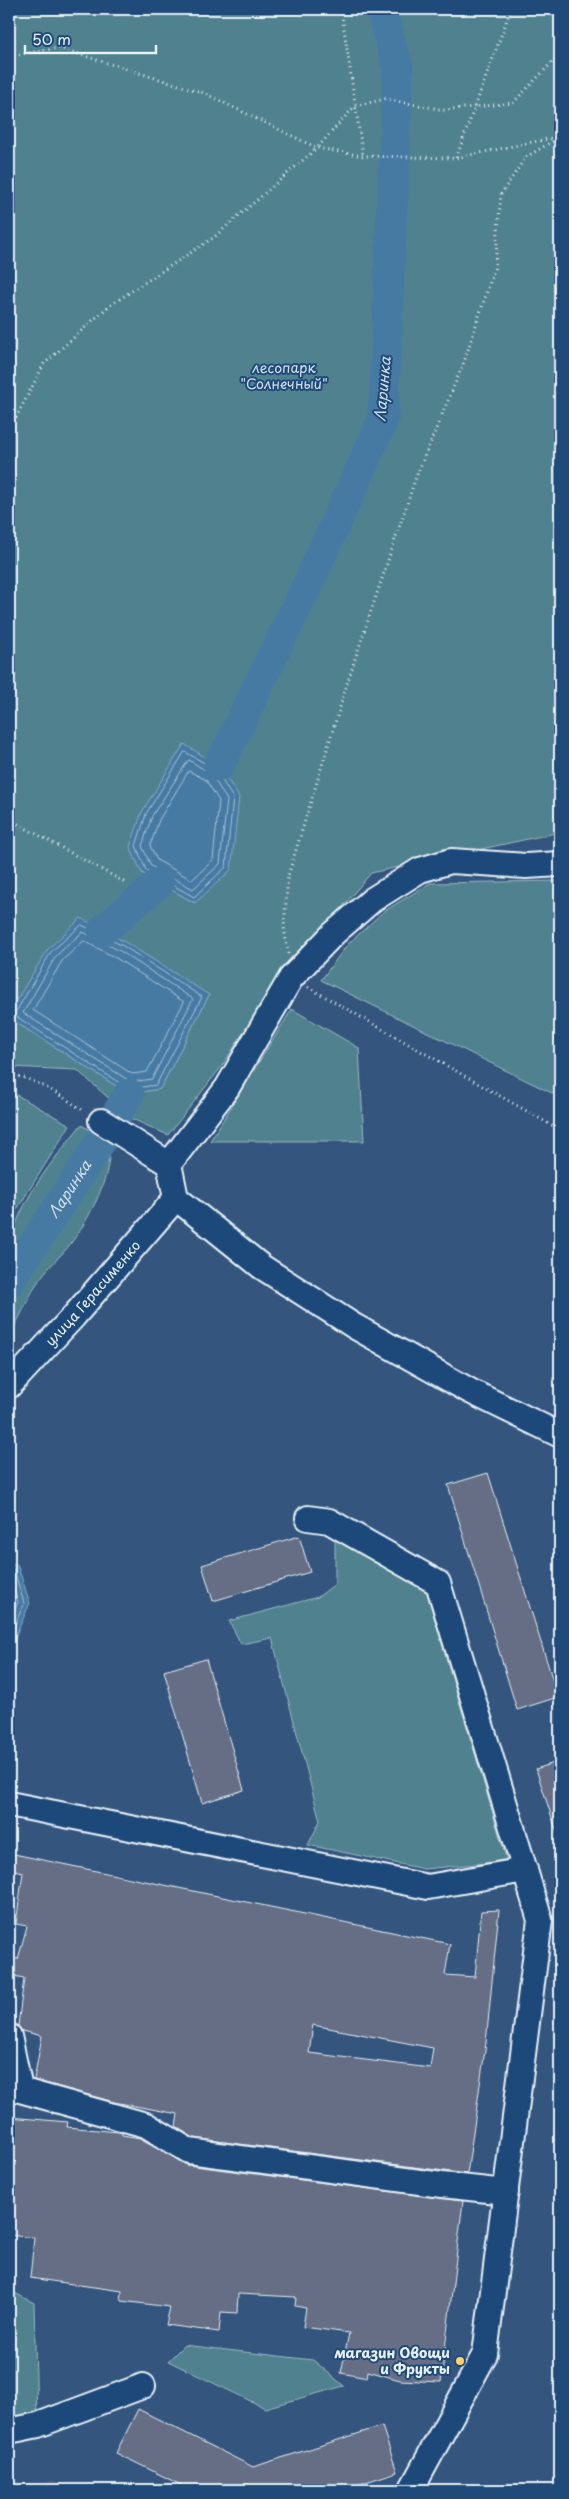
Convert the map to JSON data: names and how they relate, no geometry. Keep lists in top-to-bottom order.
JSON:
{
  "streets": {
    "lane": ["улица Герасименко"]
  },
  "water": ["Ларинка"],
  "parks": ["лесопарк \"Солнечный\""],
  "places": ["магазин Овощи и Фрукты"],
  "scale_bar": "50 m"
}
